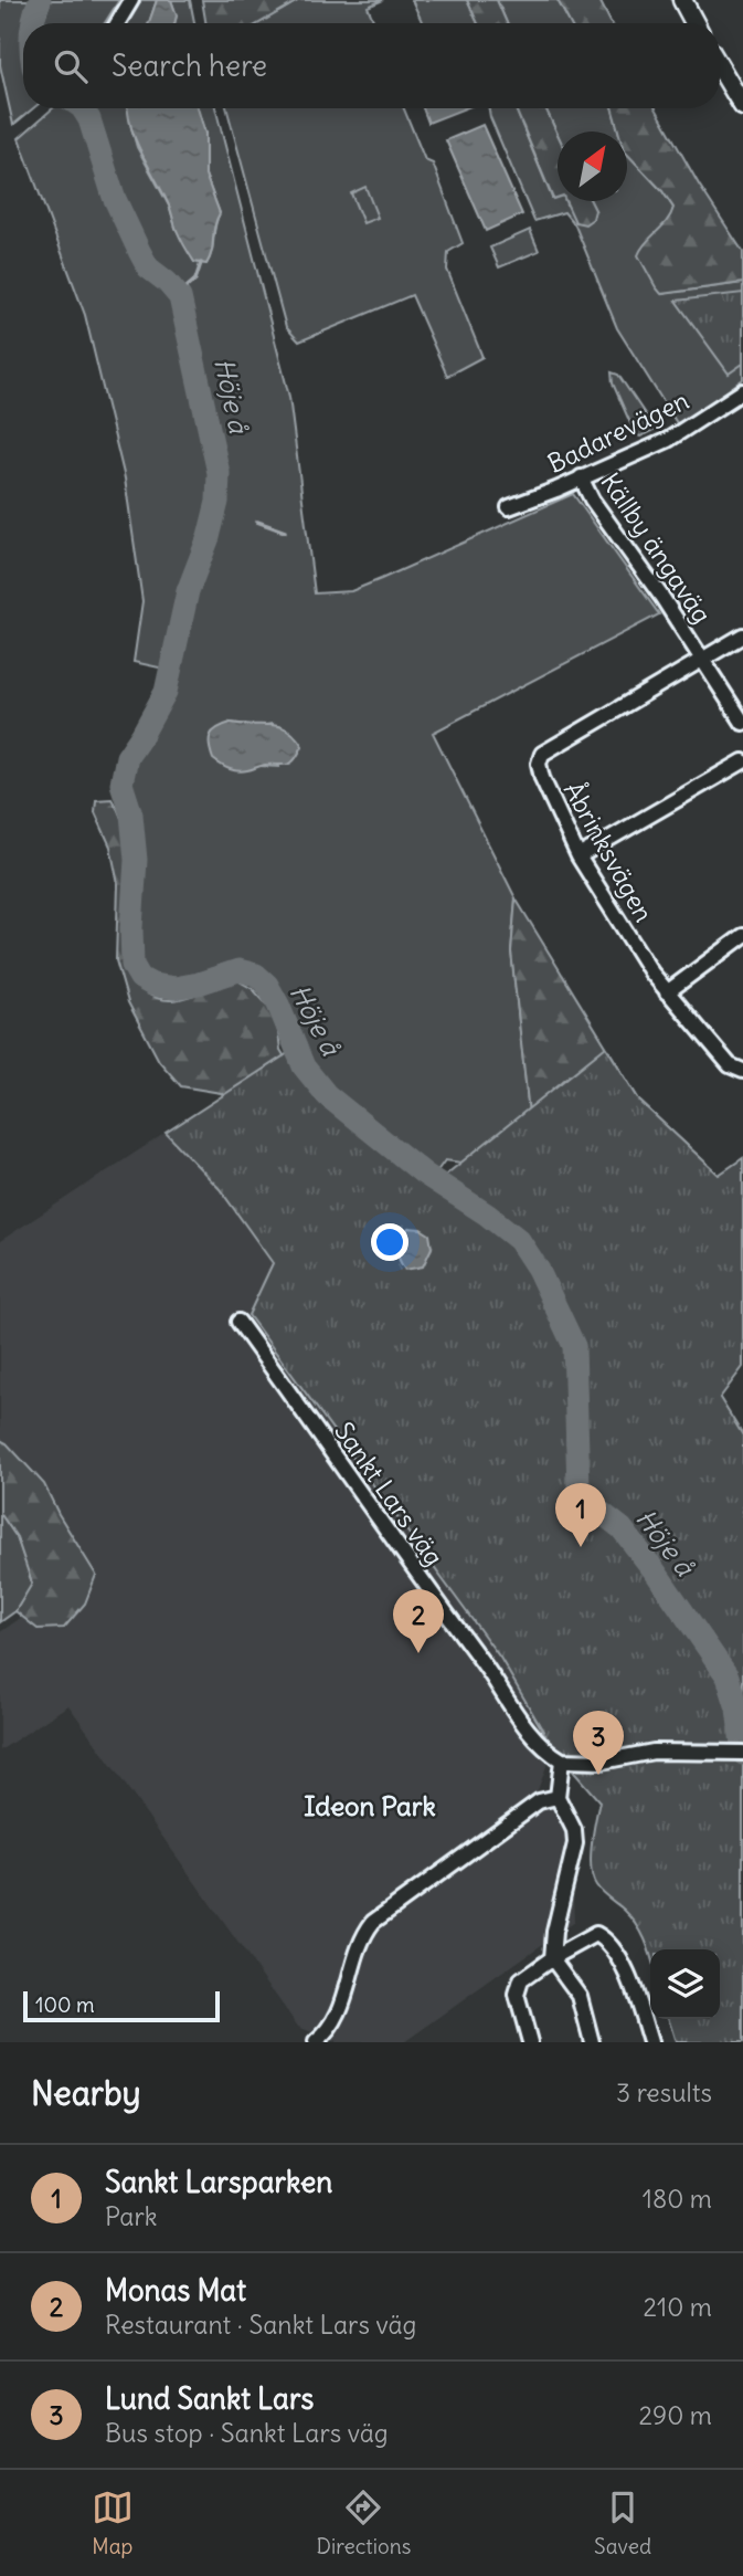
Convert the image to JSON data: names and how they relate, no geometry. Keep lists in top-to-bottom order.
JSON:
{
  "streets": {
    "street": [
      "Badarevägen",
      "Källby ängaväg",
      "Åbrinksvägen",
      "Sankt Lars väg"
    ]
  },
  "crossings": [
    ["Badarevägen", "Källby ängaväg"],
    ["Källby ängaväg", "Åbrinksvägen"]
  ],
  "districts": ["Ideon Park"],
  "water": ["Höje å"],
  "scale_bar": "100 m",
  "north": "top right",
  "page": {
    "search": "Search here",
    "pins": ["1", "2", "3"],
    "scale": "100 m",
    "heading": ["Nearby", "3 results"],
    "list": [
      {
        "mark": "1",
        "name": "Sankt Larsparken",
        "note": "Park",
        "value": "180 m"
      },
      {
        "mark": "2",
        "name": "Monas Mat",
        "note": "Restaurant · Sankt Lars väg",
        "value": "210 m"
      },
      {
        "mark": "3",
        "name": "Lund Sankt Lars",
        "note": "Bus stop · Sankt Lars väg",
        "value": "290 m"
      }
    ],
    "nav": ["Map", "Directions", "Saved"]
  }
}
